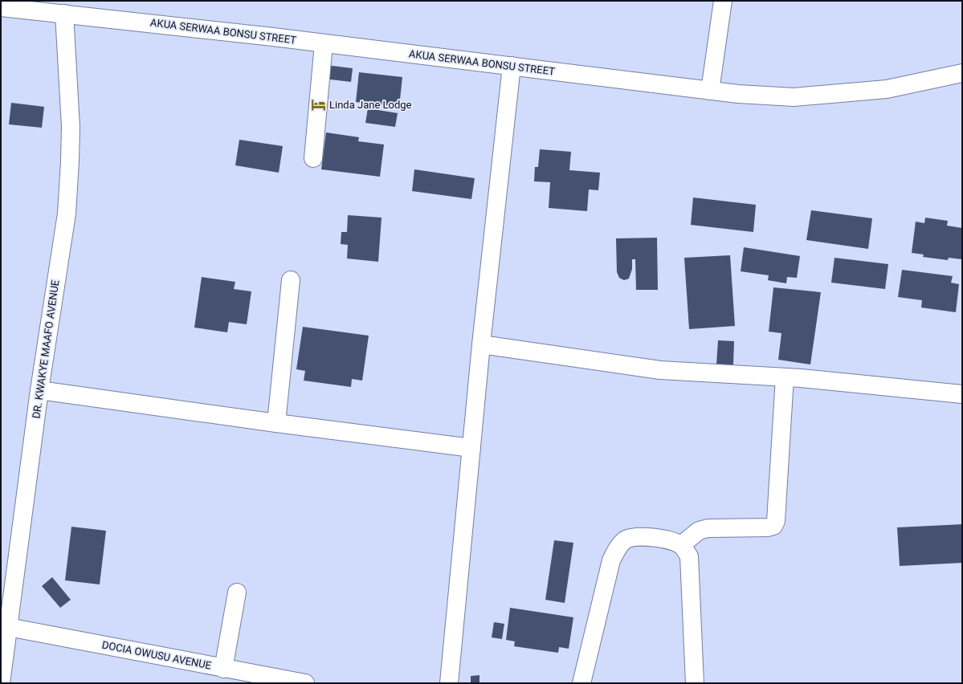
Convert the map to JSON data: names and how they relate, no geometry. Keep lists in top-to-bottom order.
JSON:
{
  "streets": {
    "street": ["AKUA SERWAA BONSU STREET", "DR. KWAKYE MAAFO AVENUE", "DOCIA OWUSU AVENUE"]
  },
  "crossings": [
    ["AKUA SERWAA BONSU STREET", "DR. KWAKYE MAAFO AVENUE"],
    ["DR. KWAKYE MAAFO AVENUE", "DOCIA OWUSU AVENUE"]
  ],
  "places": {
    "hotel": ["Linda Jane Lodge"]
  }
}
